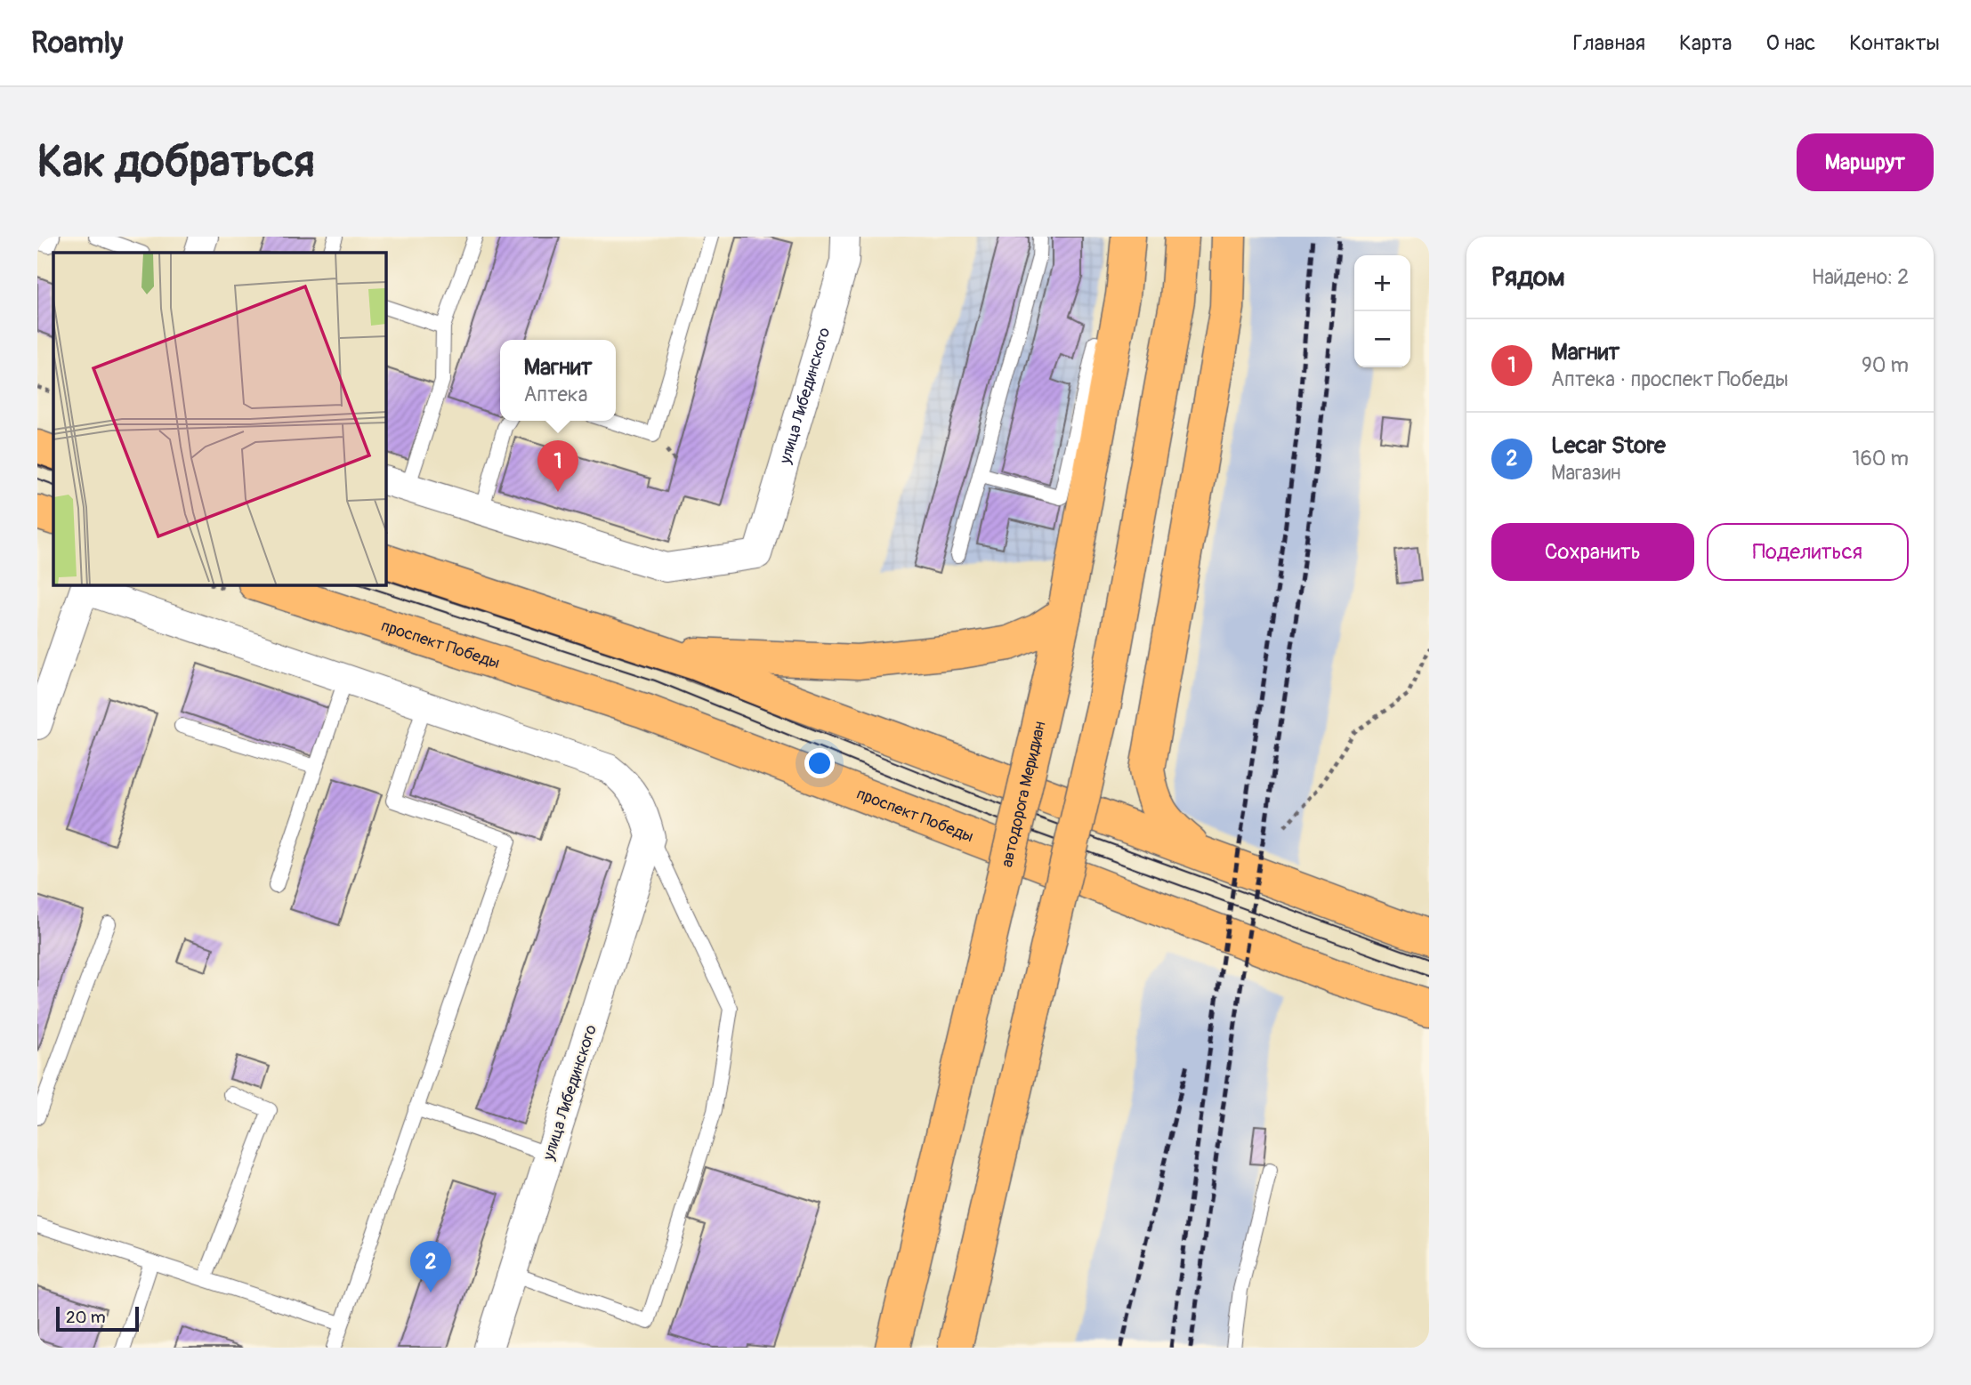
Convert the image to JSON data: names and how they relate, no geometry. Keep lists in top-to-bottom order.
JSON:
{
  "streets": {
    "main road": ["проспект Победы", "автодорога Меридиан"],
    "street": ["улица Либединского"]
  },
  "scale_bar": "20 m",
  "page": {
    "header": "Roamly",
    "nav": [
      "Главная",
      "Карта",
      "О нас",
      "Контакты"
    ],
    "buttons": [
      "Маршрут",
      ["Сохранить", "Поделиться"]
    ],
    "title": "Как добраться",
    "heading": ["Рядом", "Найдено: 2"],
    "map_buttons": ["+", "−"],
    "list": [
      {
        "mark": "1",
        "name": "Магнит",
        "note": "Аптека · проспект Победы",
        "value": "90 m"
      },
      {
        "mark": "2",
        "name": "Lecar Store",
        "note": "Магазин",
        "value": "160 m"
      }
    ],
    "popup": ["Магнит", "Аптека"],
    "pins": ["1", "2"],
    "scale": "20 m"
  }
}
